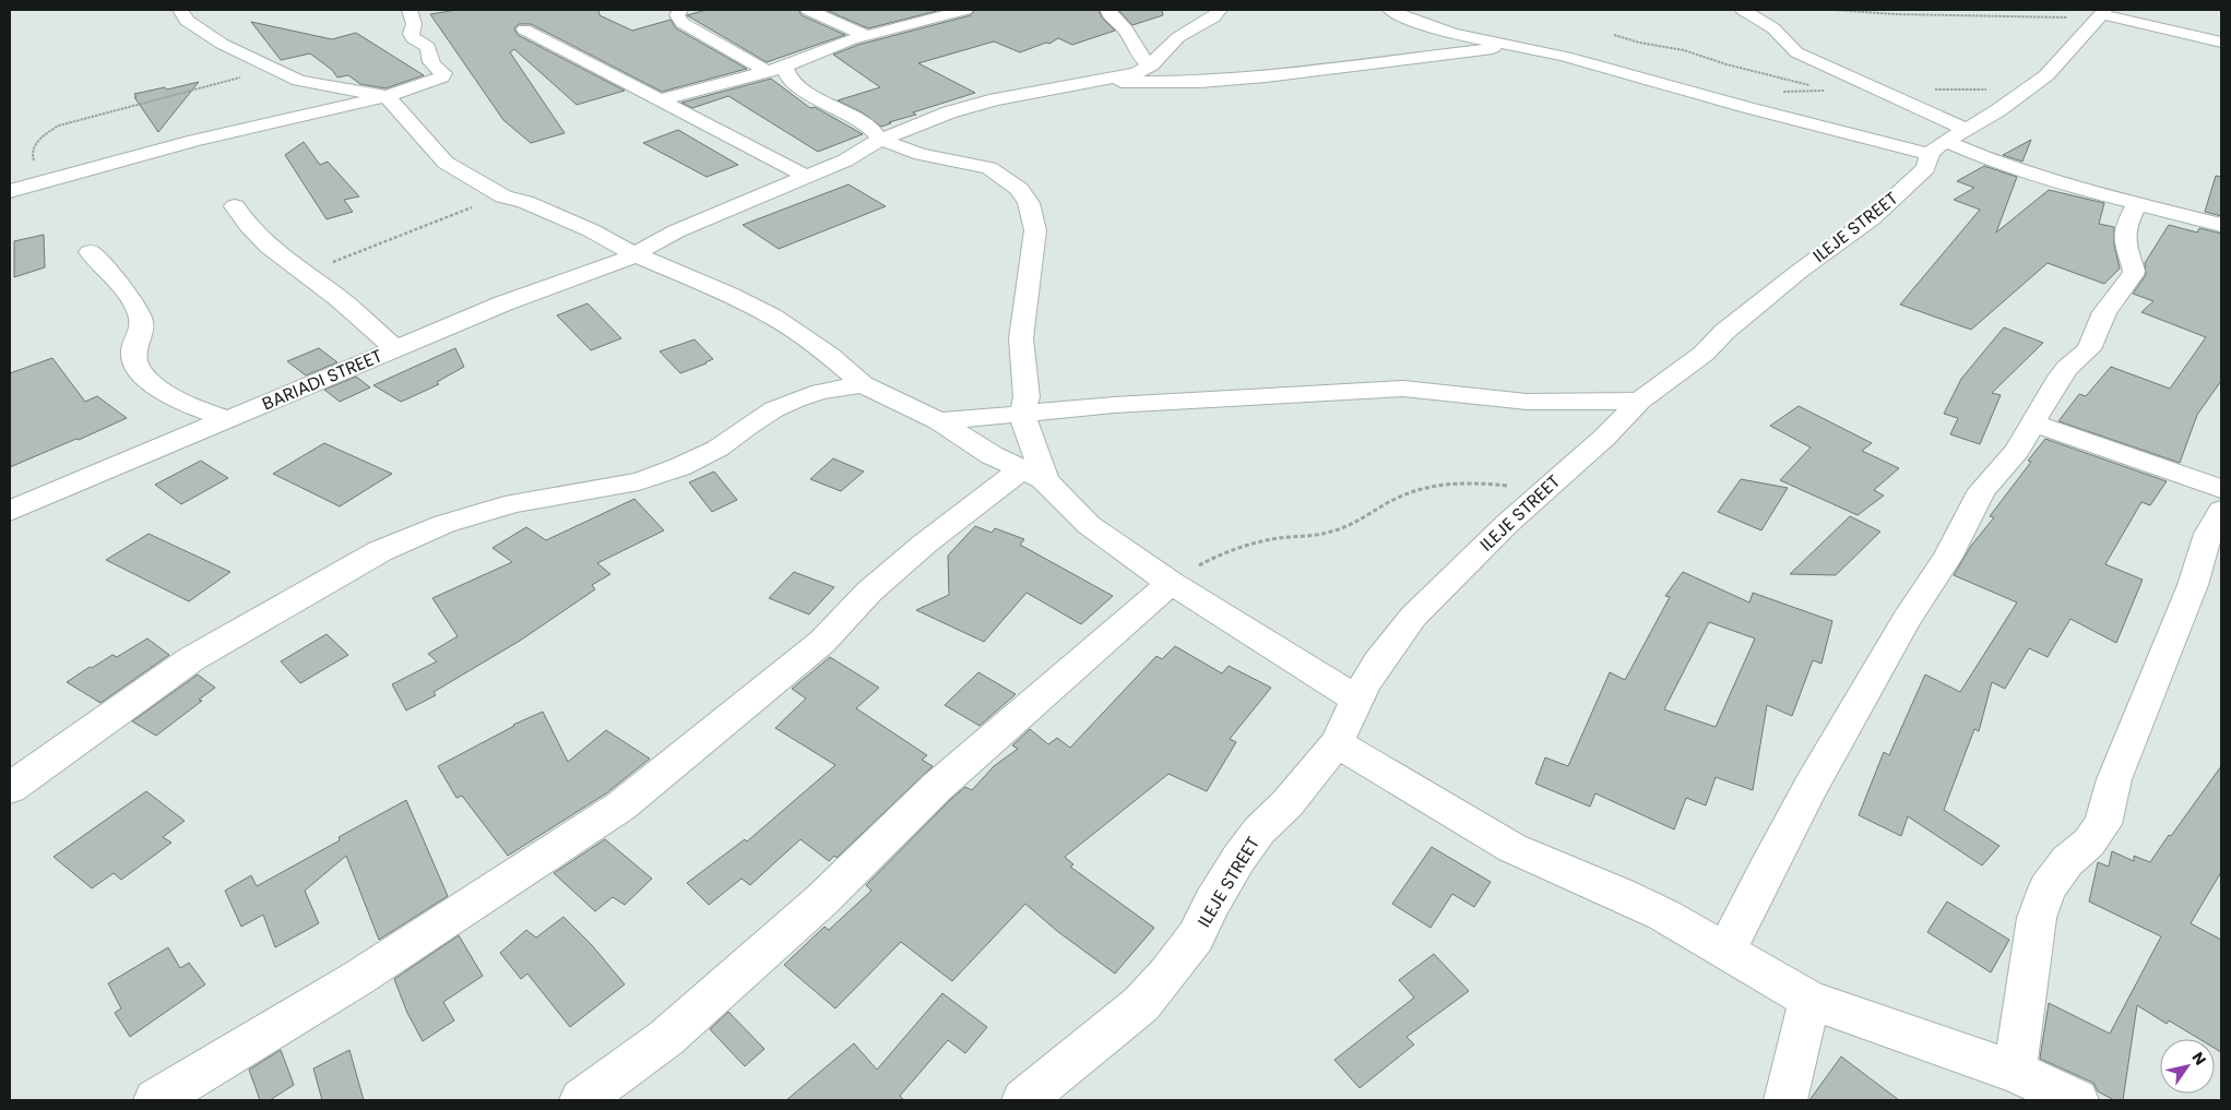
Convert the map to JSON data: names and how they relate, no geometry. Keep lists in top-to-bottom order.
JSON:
{
  "streets": {
    "street": ["ILEJE STREET", "BARIADI STREET"]
  },
  "north": "top right"
}
